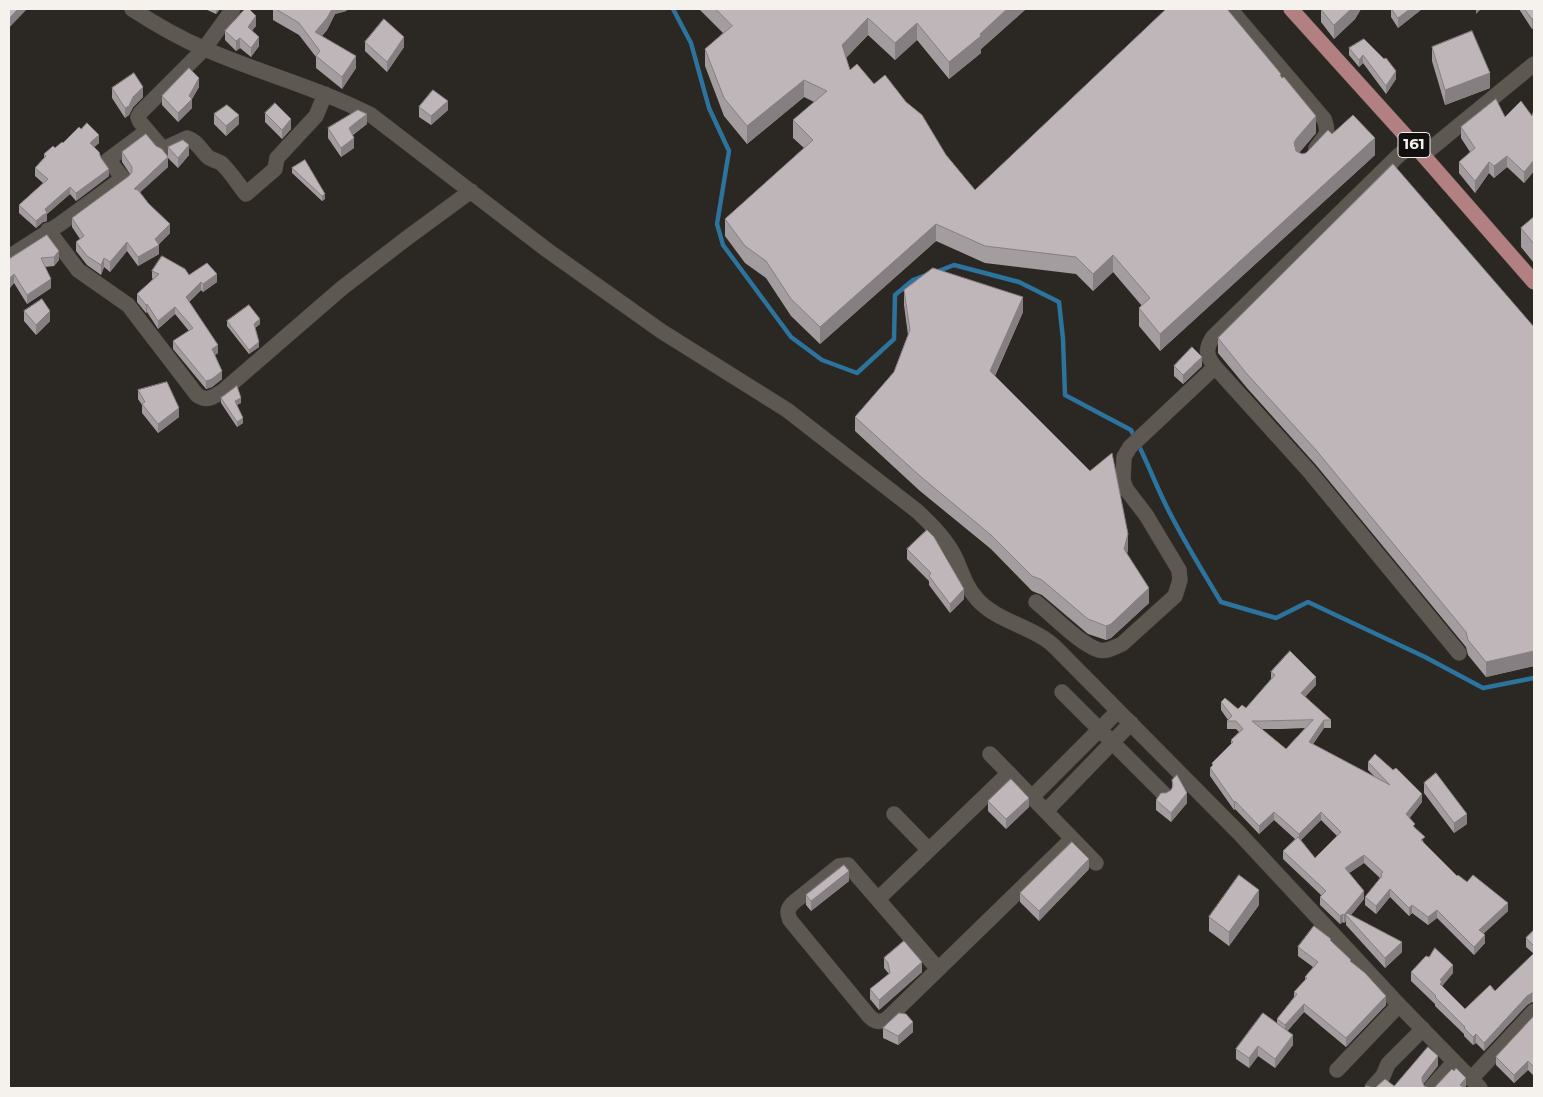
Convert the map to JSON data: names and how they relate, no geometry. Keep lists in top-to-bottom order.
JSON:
{
  "streets": {
    "main road": ["161"]
  }
}
